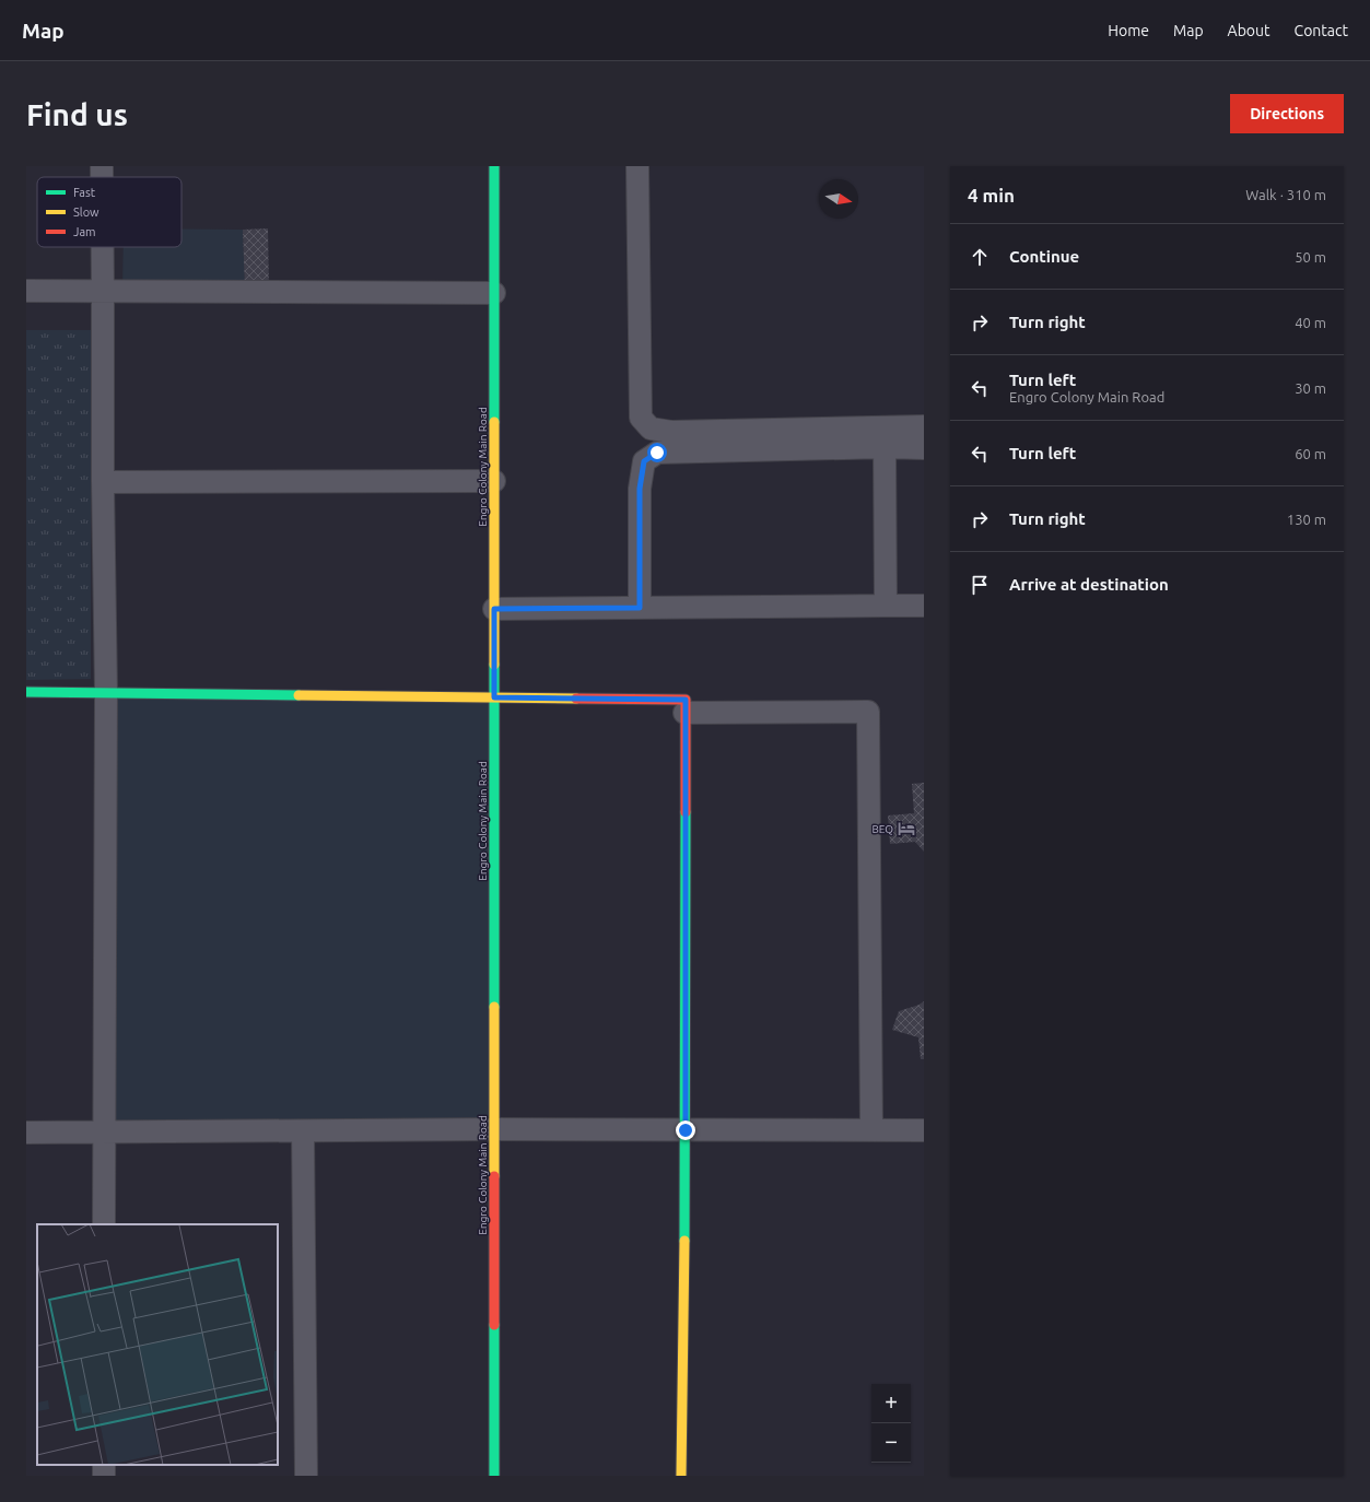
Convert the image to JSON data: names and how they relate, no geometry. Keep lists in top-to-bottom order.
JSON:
{
  "streets": {
    "street": ["Engro Colony Main Road"]
  },
  "places": {
    "hotel": ["BEQ"]
  },
  "legend": ["Fast", "Slow", "Jam"],
  "north": "right",
  "page": {
    "header": "Map",
    "nav": [
      "Home",
      "Map",
      "About",
      "Contact"
    ],
    "buttons": "Directions",
    "title": "Find us",
    "heading": ["4 min", "Walk · 310 m"],
    "list": [
      ["Continue", "50 m"],
      ["Turn right", "40 m"],
      ["Turn left", "Engro Colony Main Road", "30 m"],
      ["Turn left", "60 m"],
      ["Turn right", "130 m"],
      "Arrive at destination"
    ],
    "map_buttons": ["+", "−"]
  }
}
